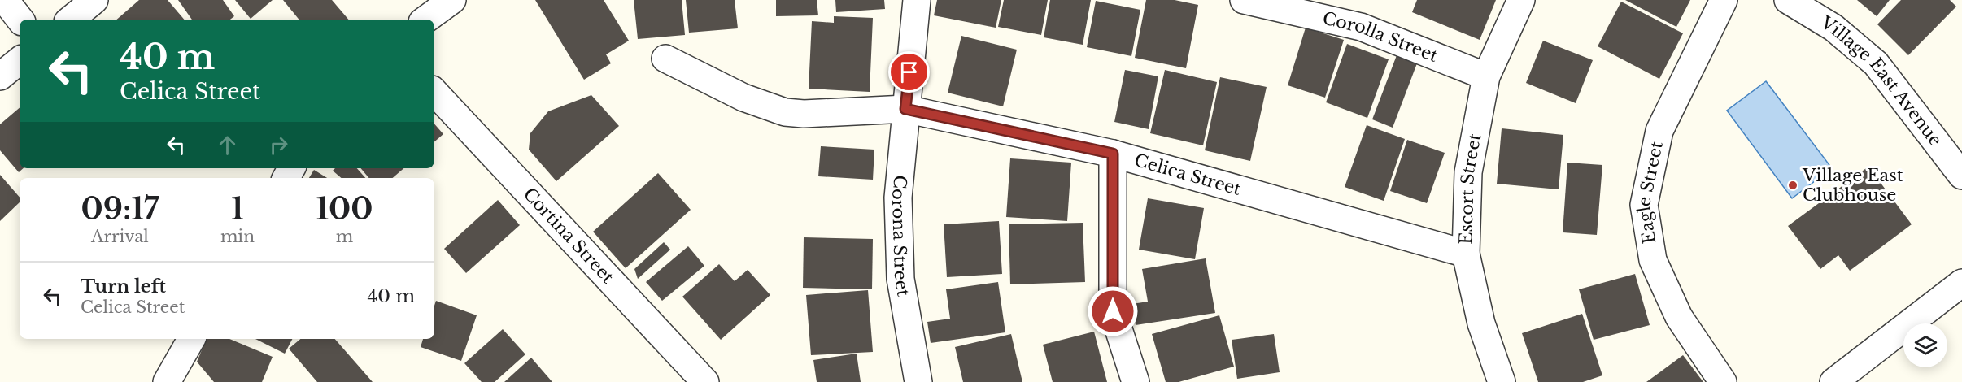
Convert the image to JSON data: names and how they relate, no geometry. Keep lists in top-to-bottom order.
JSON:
{
  "streets": {
    "street": [
      "Corolla Street",
      "Village East Avenue",
      "Celica Street",
      "Escort Street",
      "Eagle Street",
      "Corona Street",
      "Cortina Street"
    ]
  },
  "crossings": [
    ["Corolla Street", "Escort Street"],
    ["Celica Street", "Escort Street"],
    ["Celica Street", "Corona Street"]
  ],
  "places": ["Village East Clubhouse"],
  "page": {
    "turn": ["40 m", "Celica Street"],
    "eta": [
      "09:17",
      "Arrival",
      "1",
      "min",
      "100",
      "m"
    ],
    "list": [
      {
        "name": "Turn left",
        "note": "Celica Street",
        "value": "40 m"
      }
    ]
  }
}
